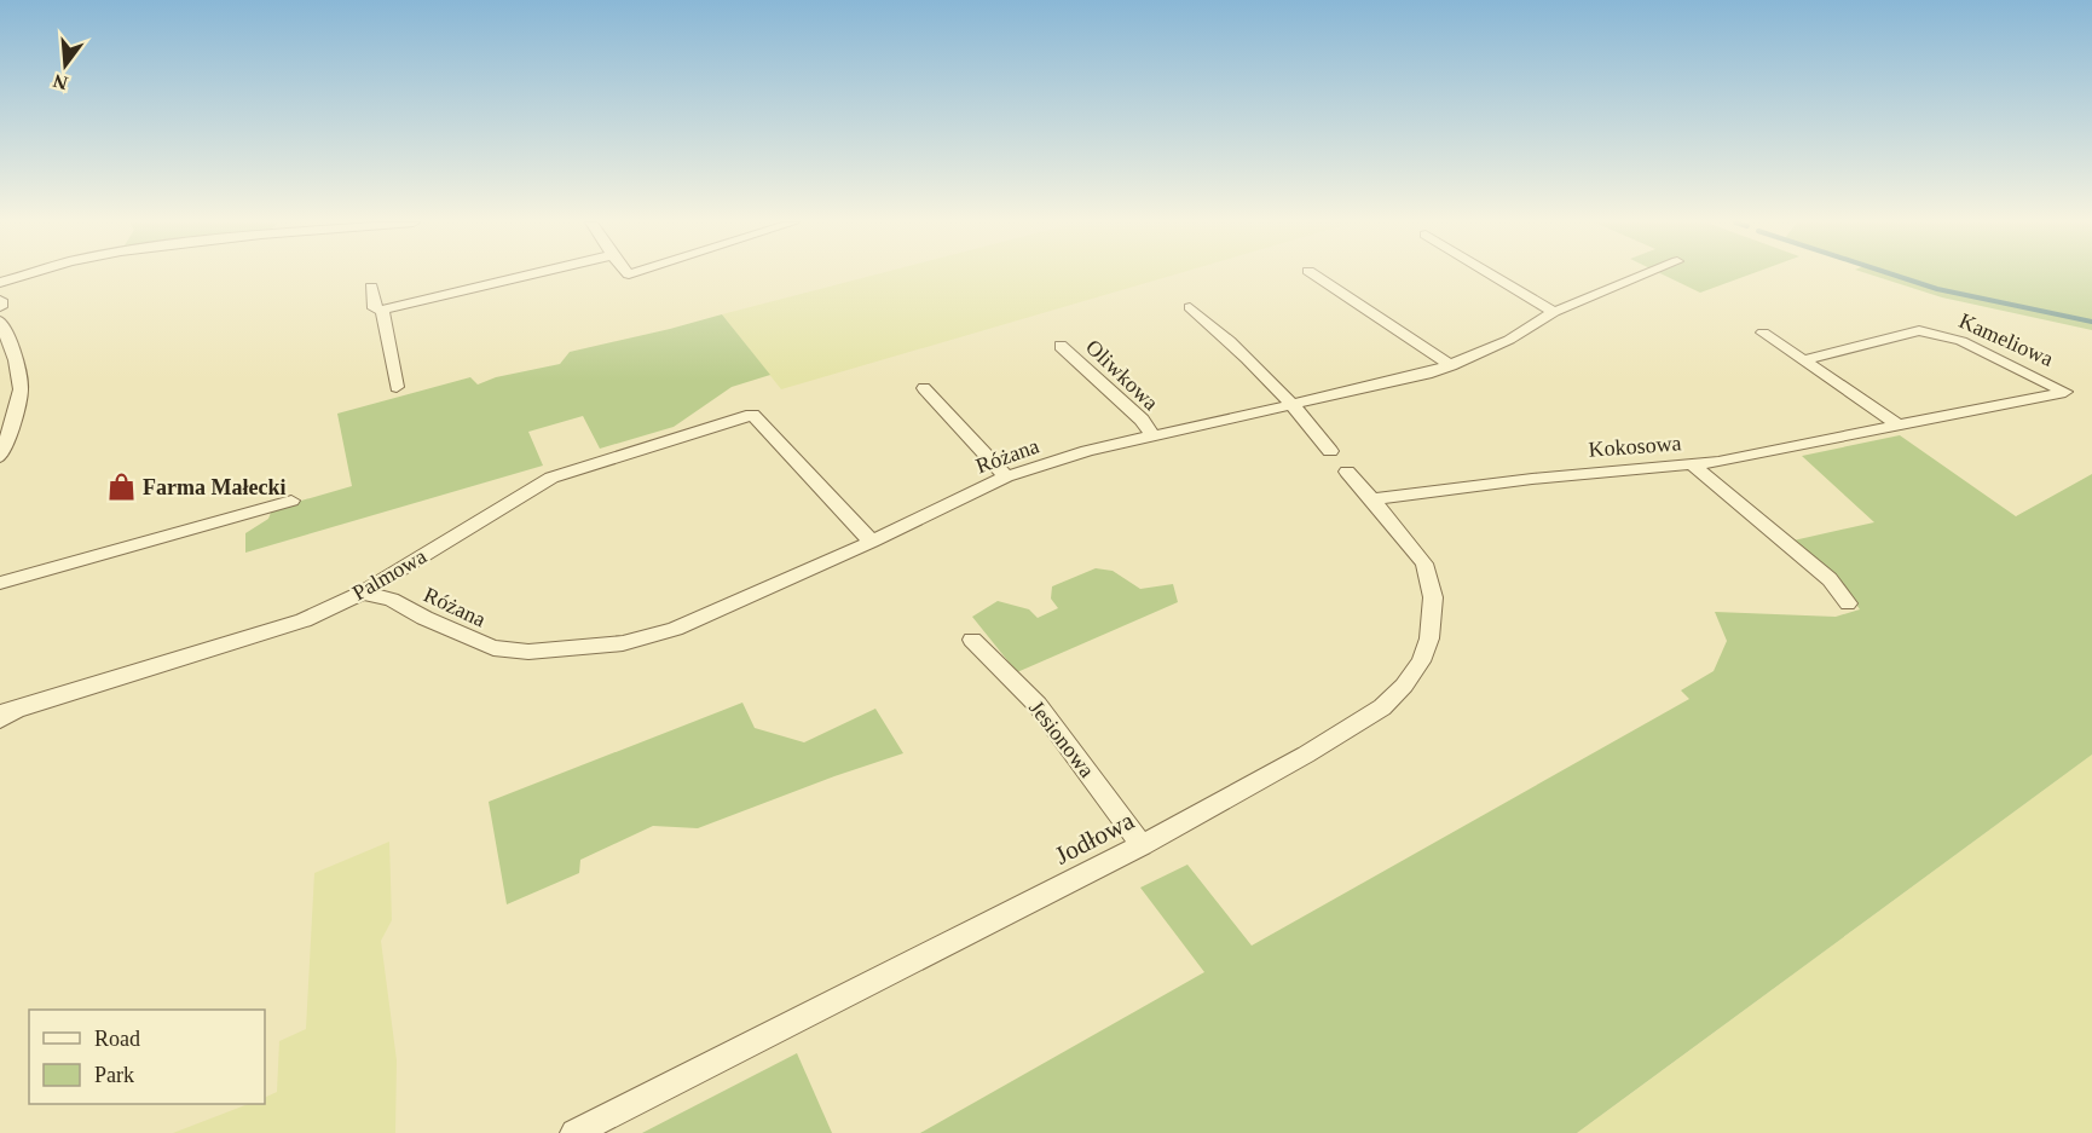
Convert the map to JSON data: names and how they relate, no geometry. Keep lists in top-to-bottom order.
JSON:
{
  "streets": {
    "street": [
      "Kameliowa",
      "Oliwkowa",
      "Kokosowa",
      "Różana",
      "Palmowa",
      "Jesionowa",
      "Jodłowa"
    ]
  },
  "crossings": [
    ["Kameliowa", "Kokosowa"],
    ["Oliwkowa", "Różana"],
    ["Kokosowa", "Jodłowa"],
    ["Różana", "Palmowa"],
    ["Jesionowa", "Jodłowa"]
  ],
  "places": {
    "shop": ["Farma Małecki"]
  },
  "legend": ["Road", "Park"],
  "north": "bottom"
}
